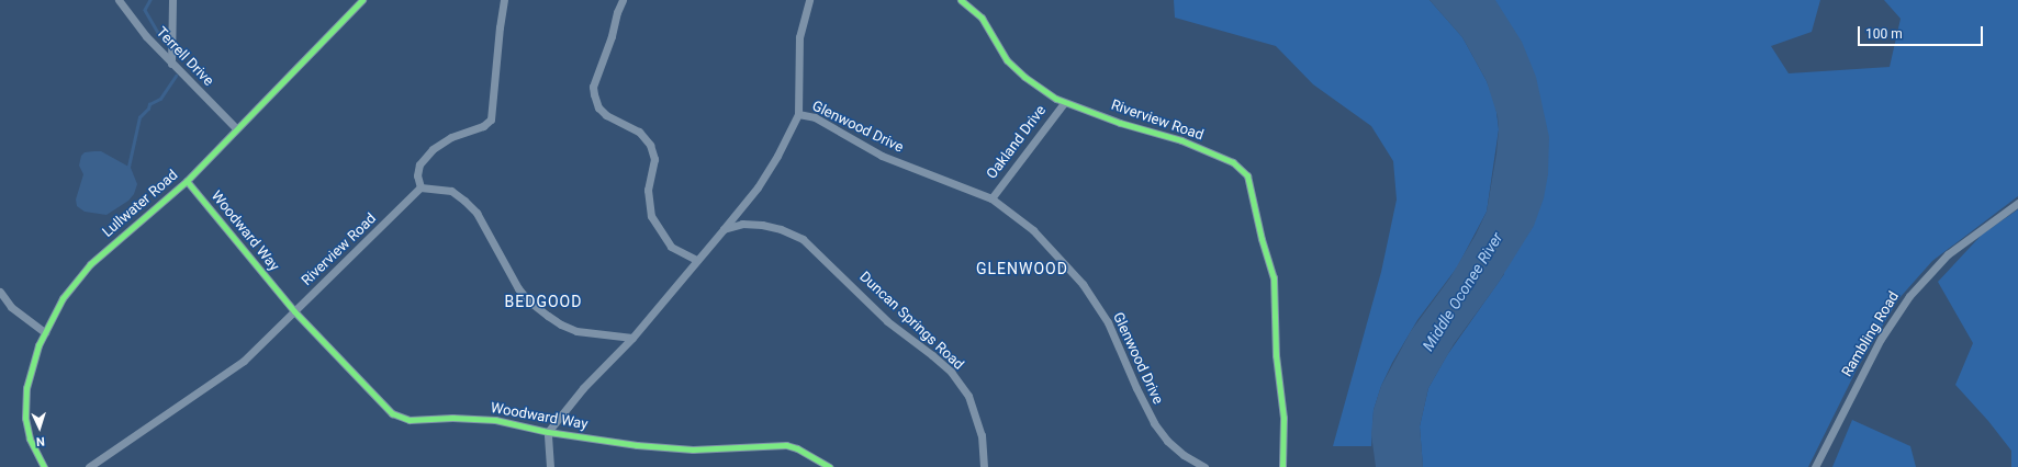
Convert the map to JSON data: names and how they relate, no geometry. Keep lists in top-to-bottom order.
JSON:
{
  "streets": {
    "street": [
      "Terrell Drive",
      "Riverview Road",
      "Glenwood Drive",
      "Oakland Drive",
      "Lullwater Road",
      "Woodward Way",
      "Duncan Springs Road",
      "Rambling Road"
    ]
  },
  "crossings": [
    ["Terrell Drive", "Lullwater Road"],
    ["Riverview Road", "Oakland Drive"],
    ["Riverview Road", "Woodward Way"],
    ["Glenwood Drive", "Oakland Drive"],
    ["Glenwood Drive", "Woodward Way"],
    ["Glenwood Drive", "Duncan Springs Road"],
    ["Lullwater Road", "Woodward Way"]
  ],
  "districts": ["GLENWOOD", "BEDGOOD"],
  "water": ["Middle Oconee River"],
  "scale_bar": "100 m",
  "north": "bottom"
}
